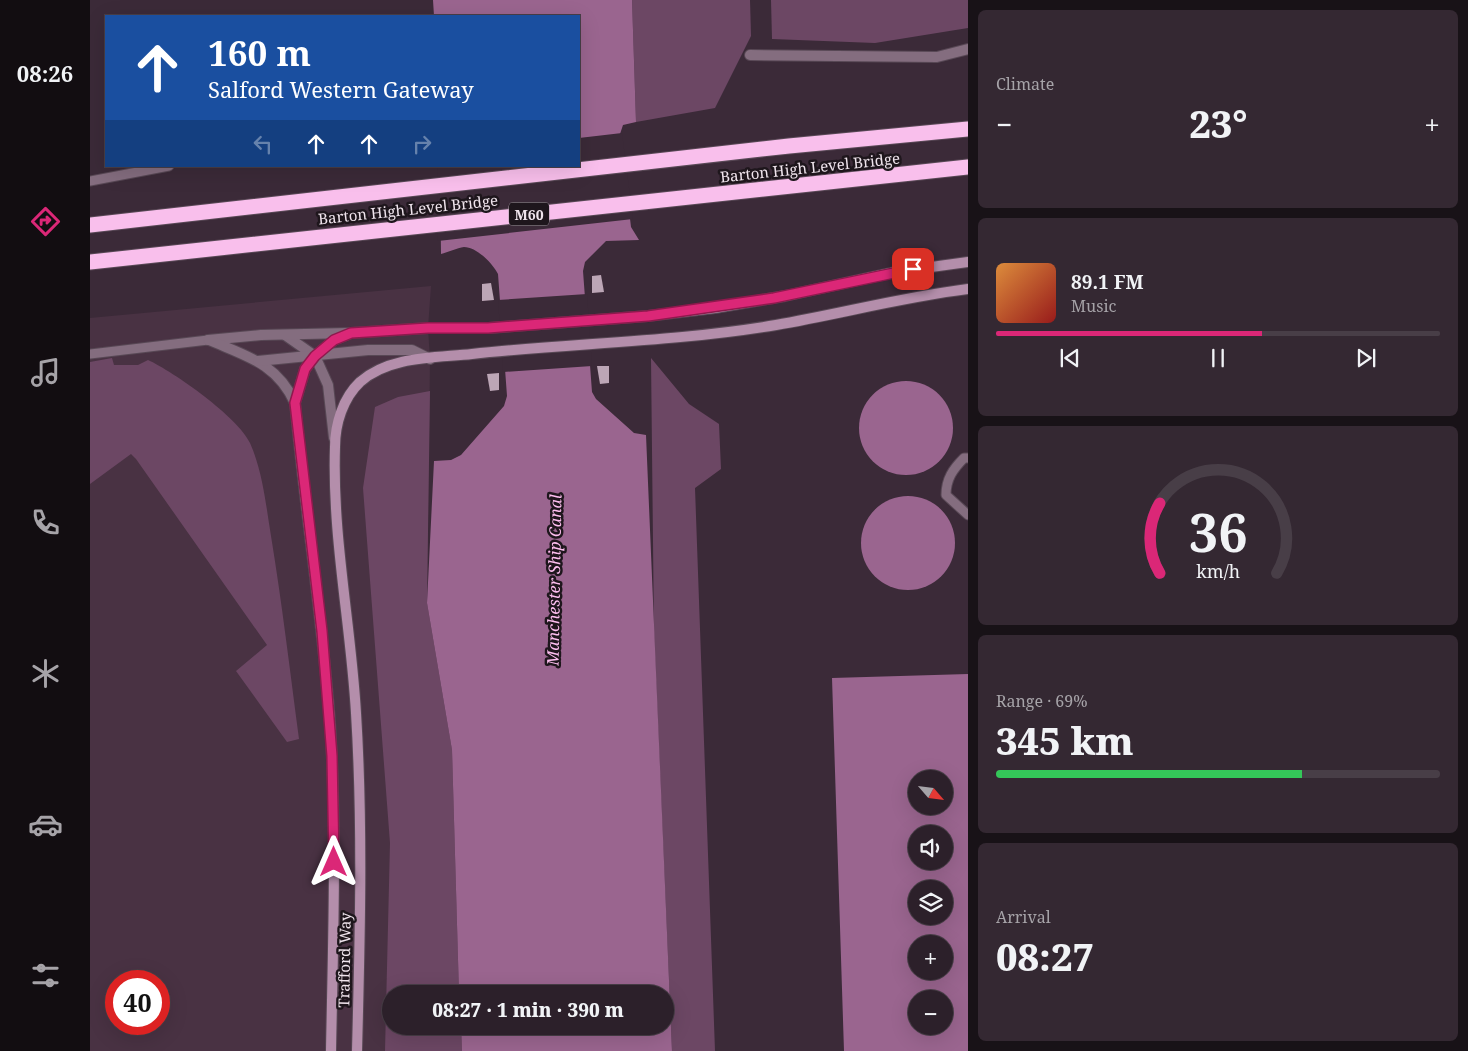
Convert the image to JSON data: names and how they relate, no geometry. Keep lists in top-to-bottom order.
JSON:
{
  "streets": {
    "highway": ["Barton High Level Bridge", "M60"],
    "street": ["Trafford Way"]
  },
  "water": ["Manchester Ship Canal"],
  "north": "bottom right",
  "page": {
    "tabs": "08:26",
    "tile": [
      "Climate",
      ["Range · 69%", "345 km"],
      ["Arrival", "08:27"]
    ],
    "turn": ["160 m", "Salford Western Gateway"],
    "heat": ["−", "23°", "+"],
    "song": ["89.1 FM", "Music"],
    "map_buttons": ["+", "−"],
    "limit": "40",
    "trip": "08:27 · 1 min · 390 m",
    "gauge": ["36", "km/h"]
  }
}
